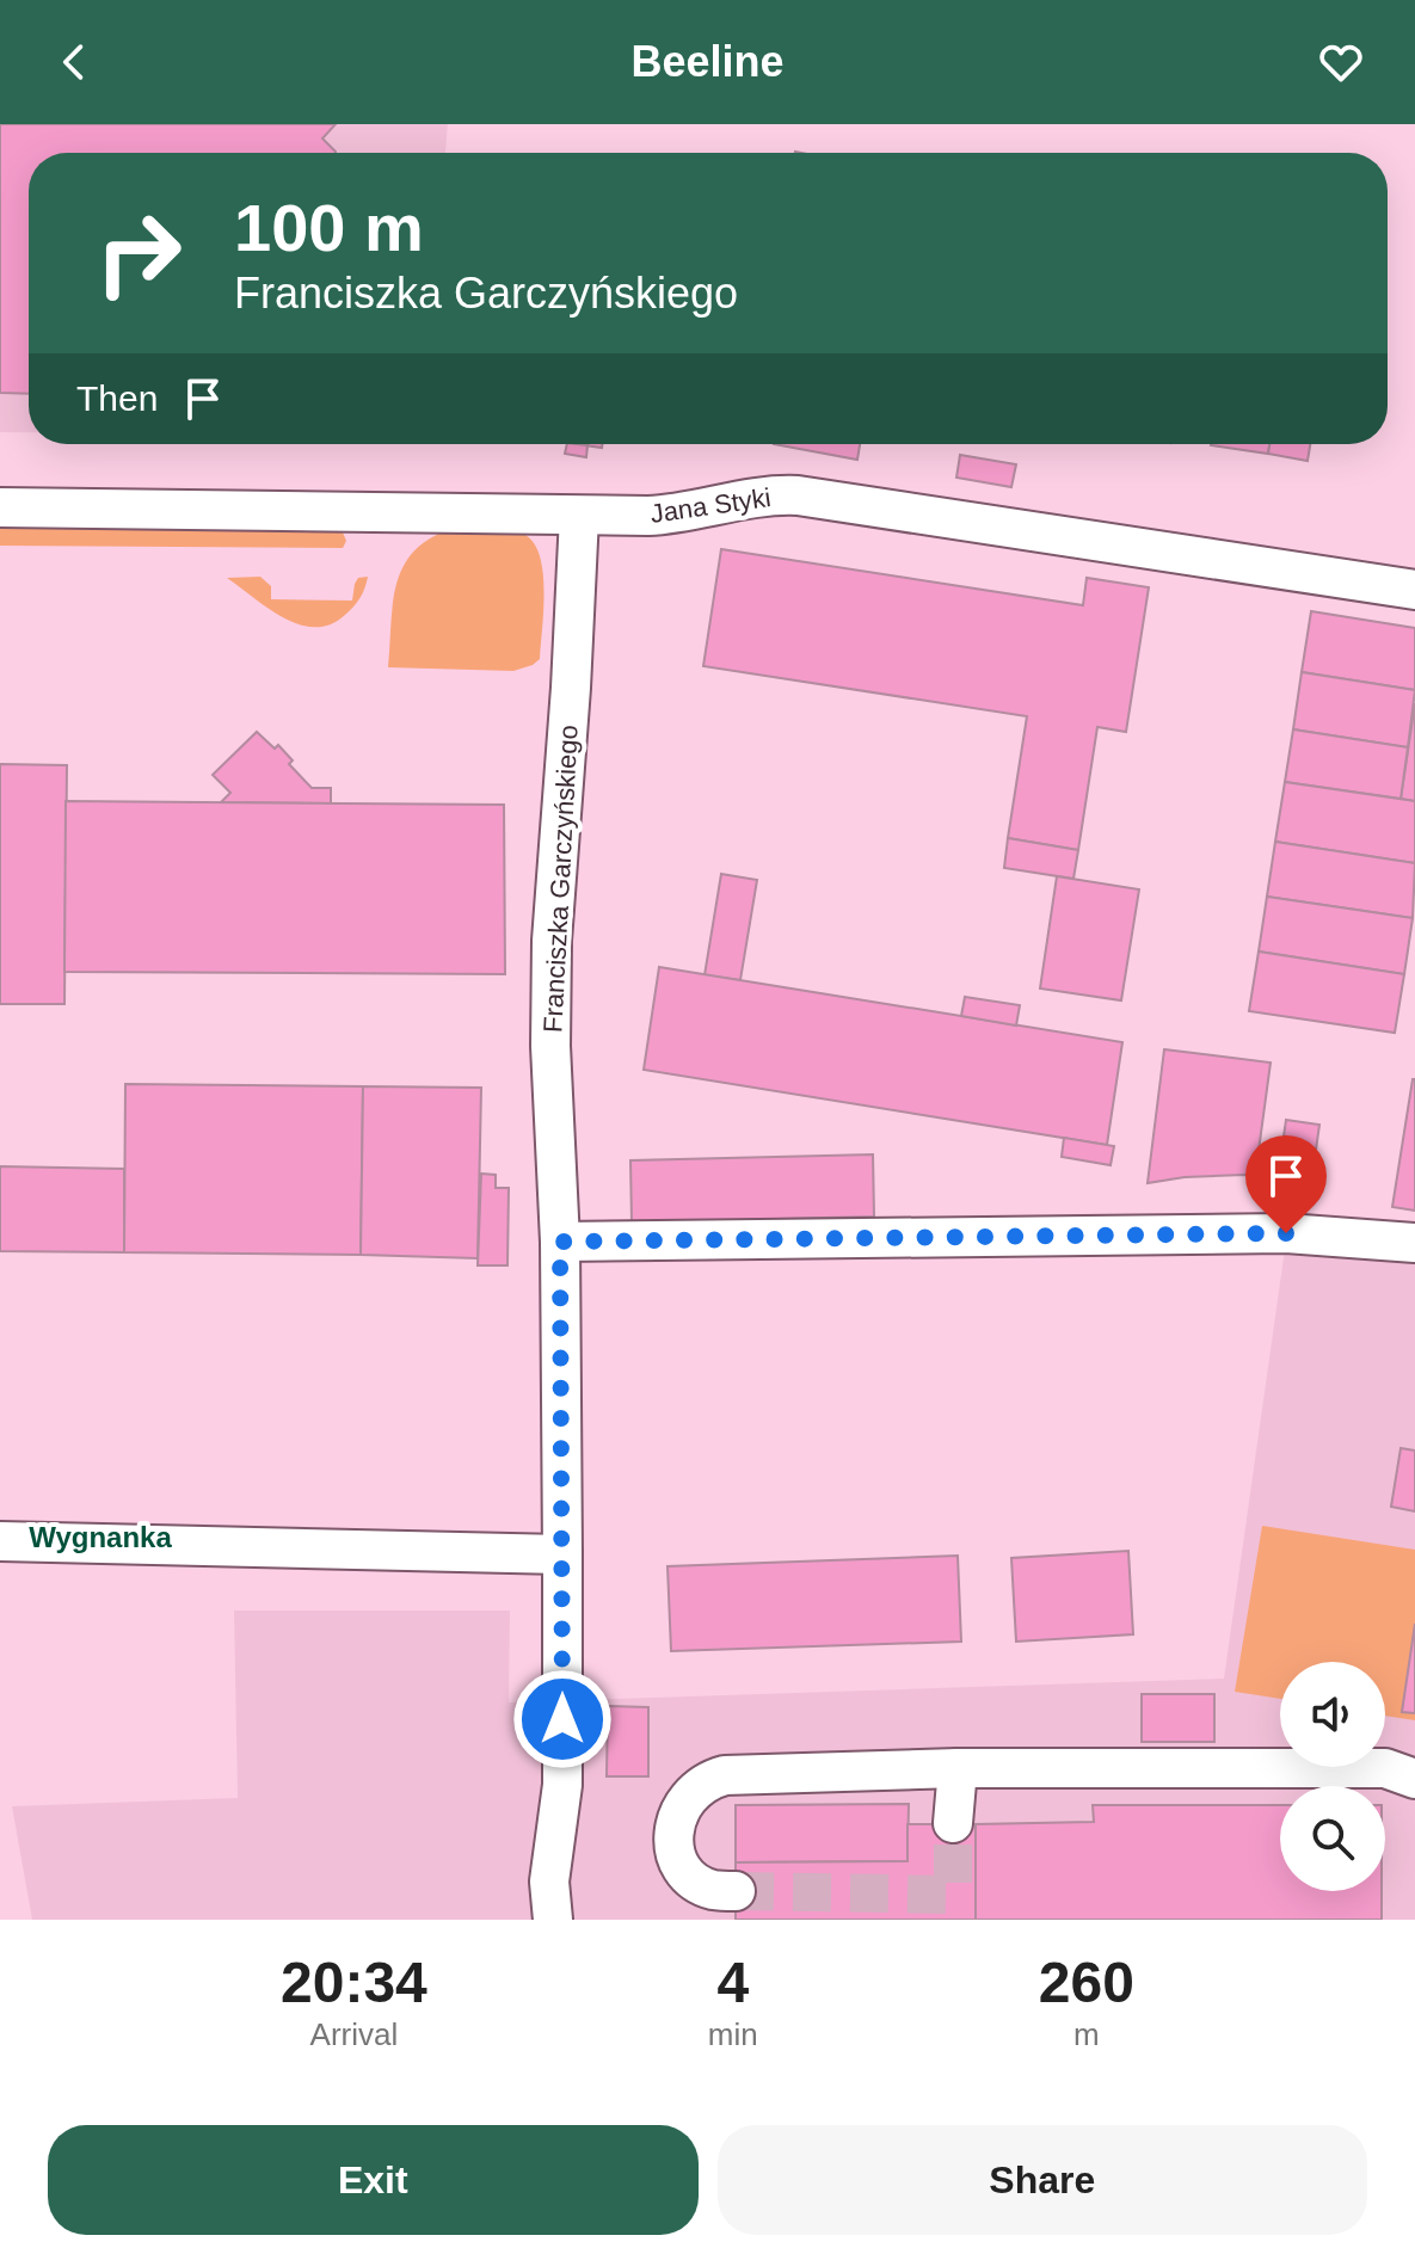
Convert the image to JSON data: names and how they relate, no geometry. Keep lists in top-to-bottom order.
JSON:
{
  "streets": {
    "street": ["Jana Styki", "Franciszka Garczyńskiego"]
  },
  "crossings": [
    ["Jana Styki", "Franciszka Garczyńskiego"]
  ],
  "districts": ["Wygnanka"],
  "page": {
    "header": "Beeline",
    "turn": ["100 m", "Franciszka Garczyńskiego"],
    "then": "Then",
    "eta": [
      "20:34",
      "Arrival",
      "4",
      "min",
      "260",
      "m"
    ],
    "buttons": ["Exit", "Share"]
  }
}
